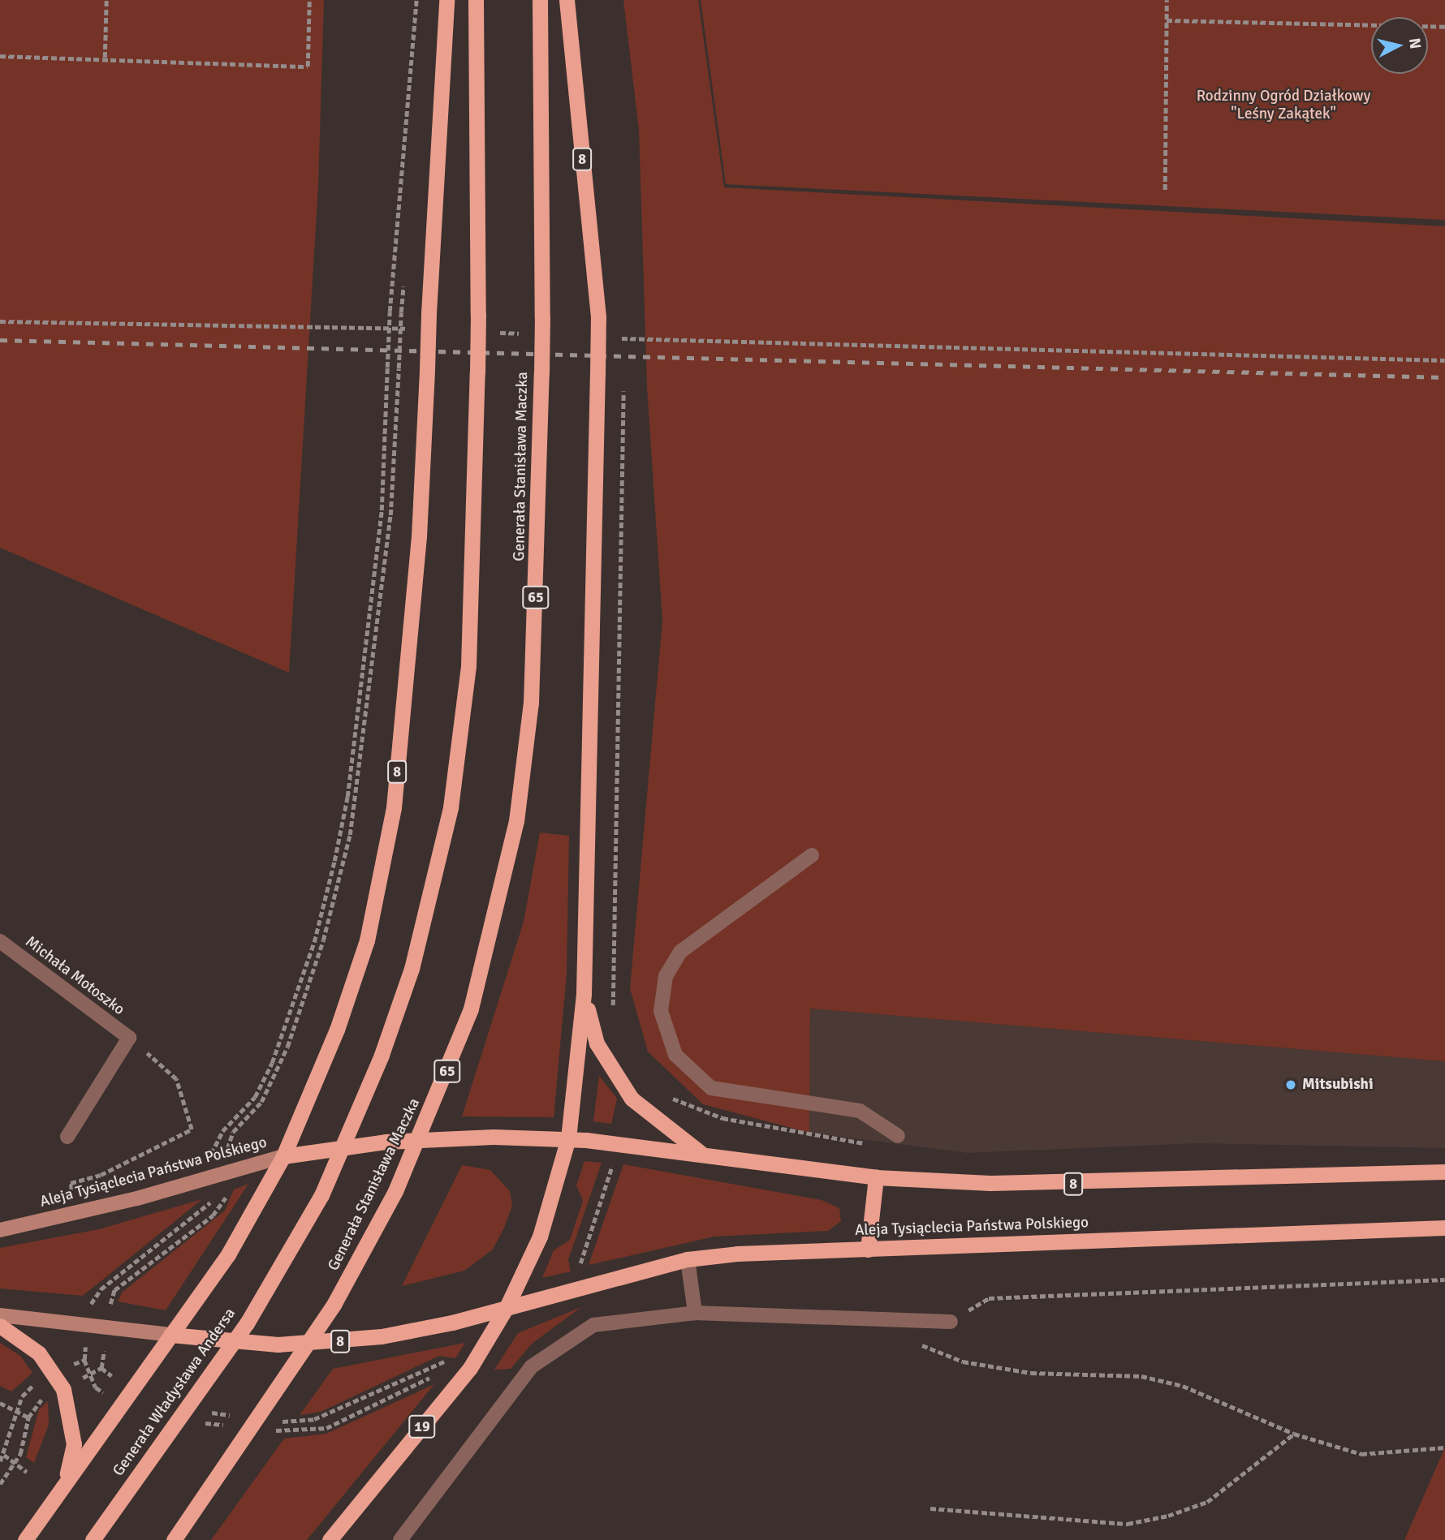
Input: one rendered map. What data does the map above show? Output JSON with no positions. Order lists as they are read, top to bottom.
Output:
{
  "streets": {
    "highway": [
      "8",
      "Generała Stanisława Maczka",
      "65",
      "Aleja Tysiąclecia Państwa Polskiego",
      "Generała Władysława Andersa",
      "19"
    ],
    "street": ["Michała Motoszko"]
  },
  "crossings": [
    ["8", "Aleja Tysiąclecia Państwa Polskiego"],
    ["8", "19"],
    ["Aleja Tysiąclecia Państwa Polskiego", "19"]
  ],
  "parks": ["Rodzinny Ogród Działkowy \"Leśny Zakątek\""],
  "places": ["Mitsubishi"],
  "north": "right"
}
